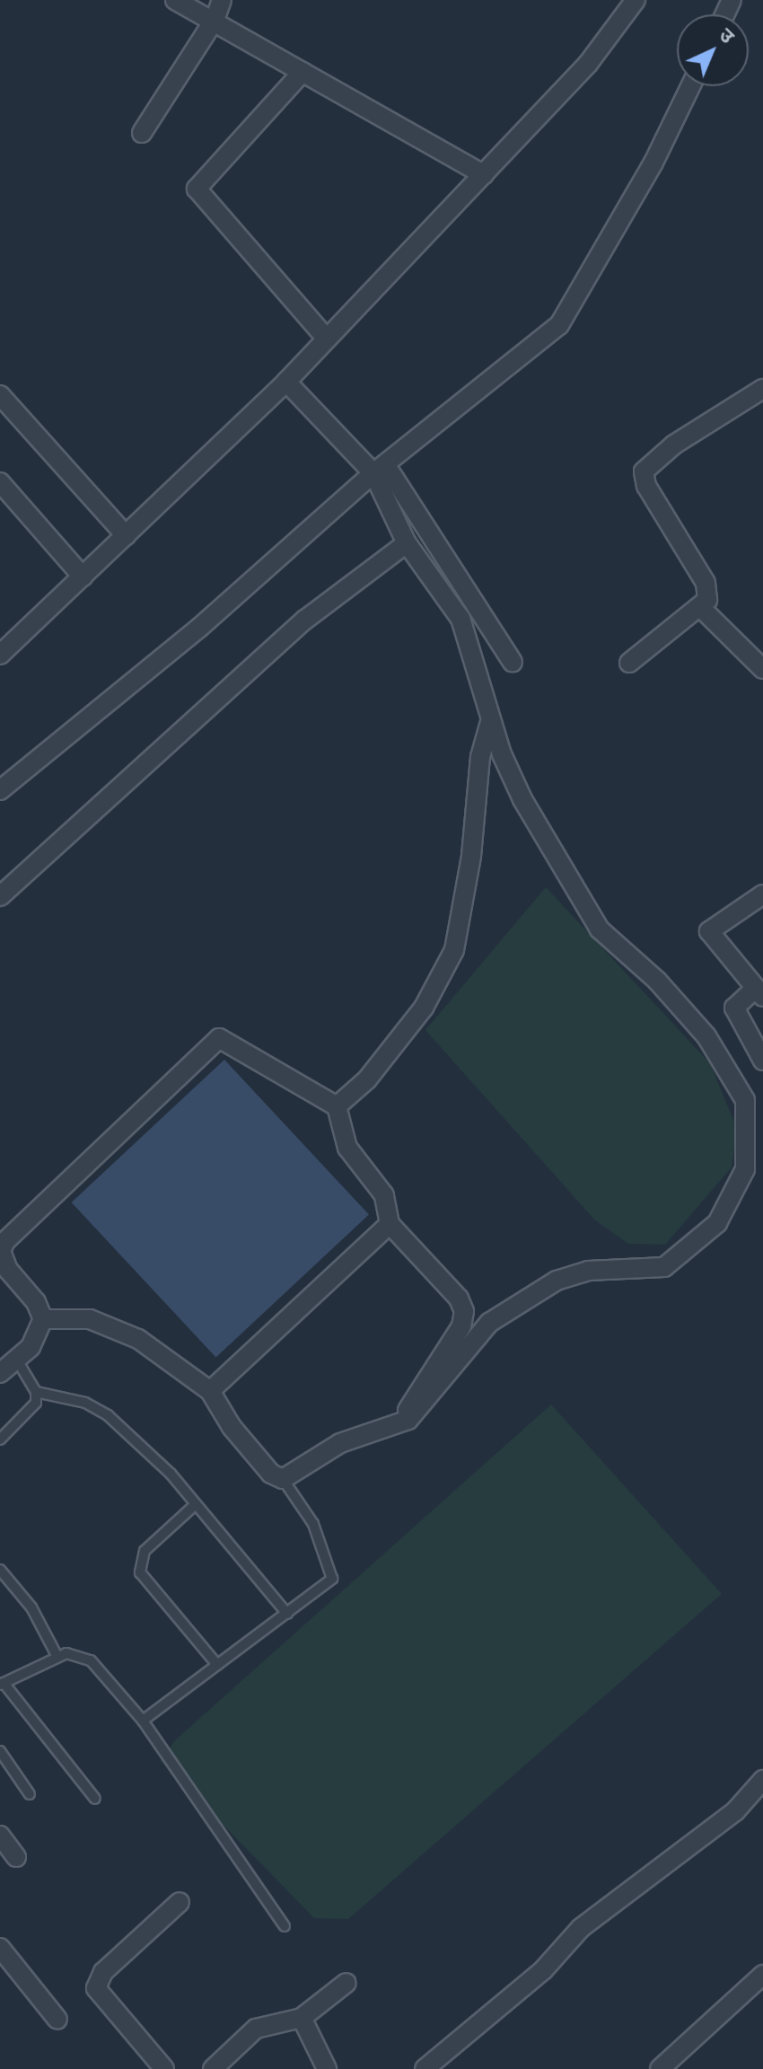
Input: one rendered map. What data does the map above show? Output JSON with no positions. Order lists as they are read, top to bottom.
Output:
{
  "north": "top right"
}
